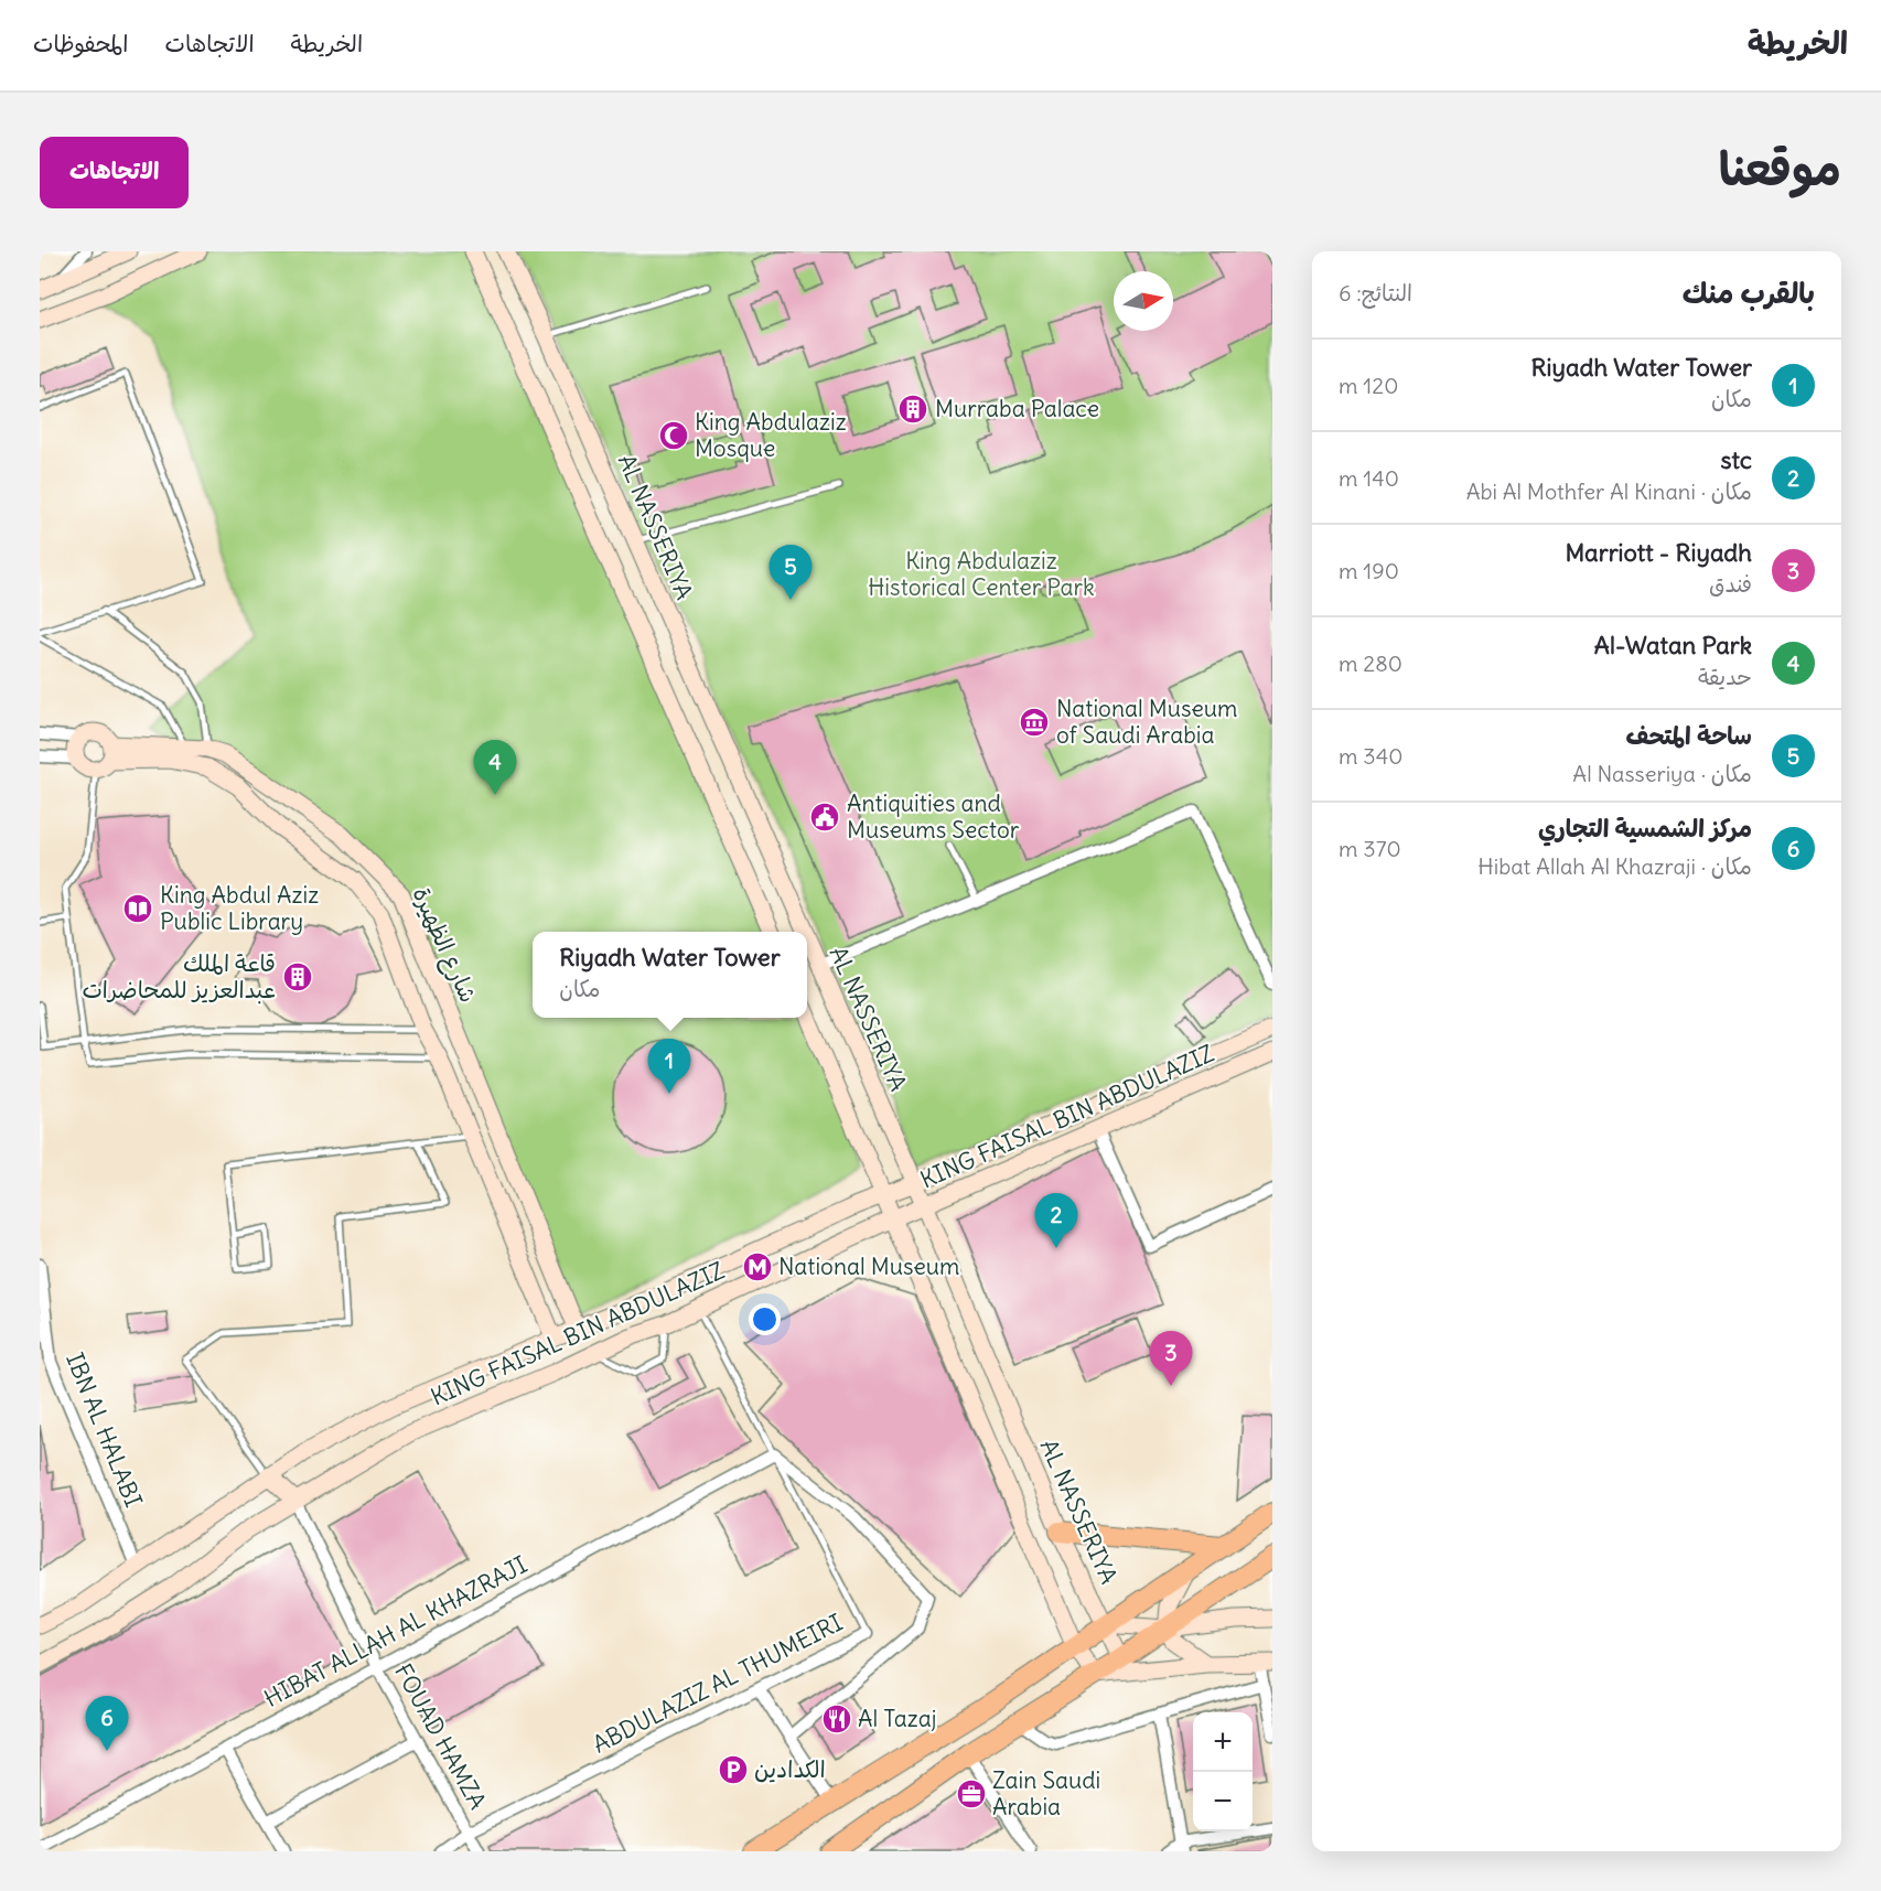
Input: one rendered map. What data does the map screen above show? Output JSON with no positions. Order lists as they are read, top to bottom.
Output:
{
  "streets": {
    "street": [
      "AL NASSERIYA",
      "شارع الظهيرة",
      "KING FAISAL BIN ABDULAZIZ",
      "IBN AL HALABI",
      "HIBAT ALLAH AL KHAZRAJI",
      "ABDULAZIZ AL THUMEIRI",
      "FOUAD HAMZA"
    ]
  },
  "crossings": [
    ["AL NASSERIYA", "KING FAISAL BIN ABDULAZIZ"],
    ["شارع الظهيرة", "KING FAISAL BIN ABDULAZIZ"],
    ["KING FAISAL BIN ABDULAZIZ", "IBN AL HALABI"],
    ["KING FAISAL BIN ABDULAZIZ", "ABDULAZIZ AL THUMEIRI"],
    ["KING FAISAL BIN ABDULAZIZ", "FOUAD HAMZA"],
    ["HIBAT ALLAH AL KHAZRAJI", "ABDULAZIZ AL THUMEIRI"],
    ["HIBAT ALLAH AL KHAZRAJI", "FOUAD HAMZA"],
    ["ABDULAZIZ AL THUMEIRI", "FOUAD HAMZA"]
  ],
  "parks": ["King Abdulaziz Historical Center Park"],
  "places": {
    "building": ["Murraba Palace", "قاعة الملك عبدالعزيز للمحاضرات"],
    "mosque": ["King Abdulaziz Mosque"],
    "museum": ["National Museum of Saudi Arabia"],
    "public building": ["Antiquities and Museums Sector"],
    "library": ["King Abdul Aziz Public Library"],
    "metro station": ["National Museum"],
    "restaurant": ["Al Tazaj"],
    "parking": ["الكدادين"],
    "office": ["Zain Saudi Arabia"]
  },
  "north": "right",
  "page": {
    "header": "الخريطة",
    "nav": ["الخريطة", "الاتجاهات", "المحفوظات"],
    "title": "موقعنا",
    "buttons": "الاتجاهات",
    "heading": ["بالقرب منك", "النتائج: 6"],
    "list": [
      {
        "mark": "1",
        "name": "Riyadh Water Tower",
        "note": "مكان",
        "value": "120 m"
      },
      {
        "mark": "2",
        "name": "stc",
        "note": "مكان · Abi Al Mothfer Al Kinani",
        "value": "140 m"
      },
      {
        "mark": "3",
        "name": "Marriott - Riyadh",
        "note": "فندق",
        "value": "190 m"
      },
      {
        "mark": "4",
        "name": "Al-Watan Park",
        "note": "حديقة",
        "value": "280 m"
      },
      {
        "mark": "5",
        "name": "ساحة المتحف",
        "note": "مكان · Al Nasseriya",
        "value": "340 m"
      },
      {
        "mark": "6",
        "name": "مركز الشمسية التجاري",
        "note": "مكان · Hibat Allah Al Khazraji",
        "value": "370 m"
      }
    ],
    "pins": [
      "5",
      "4",
      "1",
      "2",
      "3",
      "6"
    ],
    "popup": ["Riyadh Water Tower", "مكان"],
    "map_buttons": ["+", "−"]
  }
}
